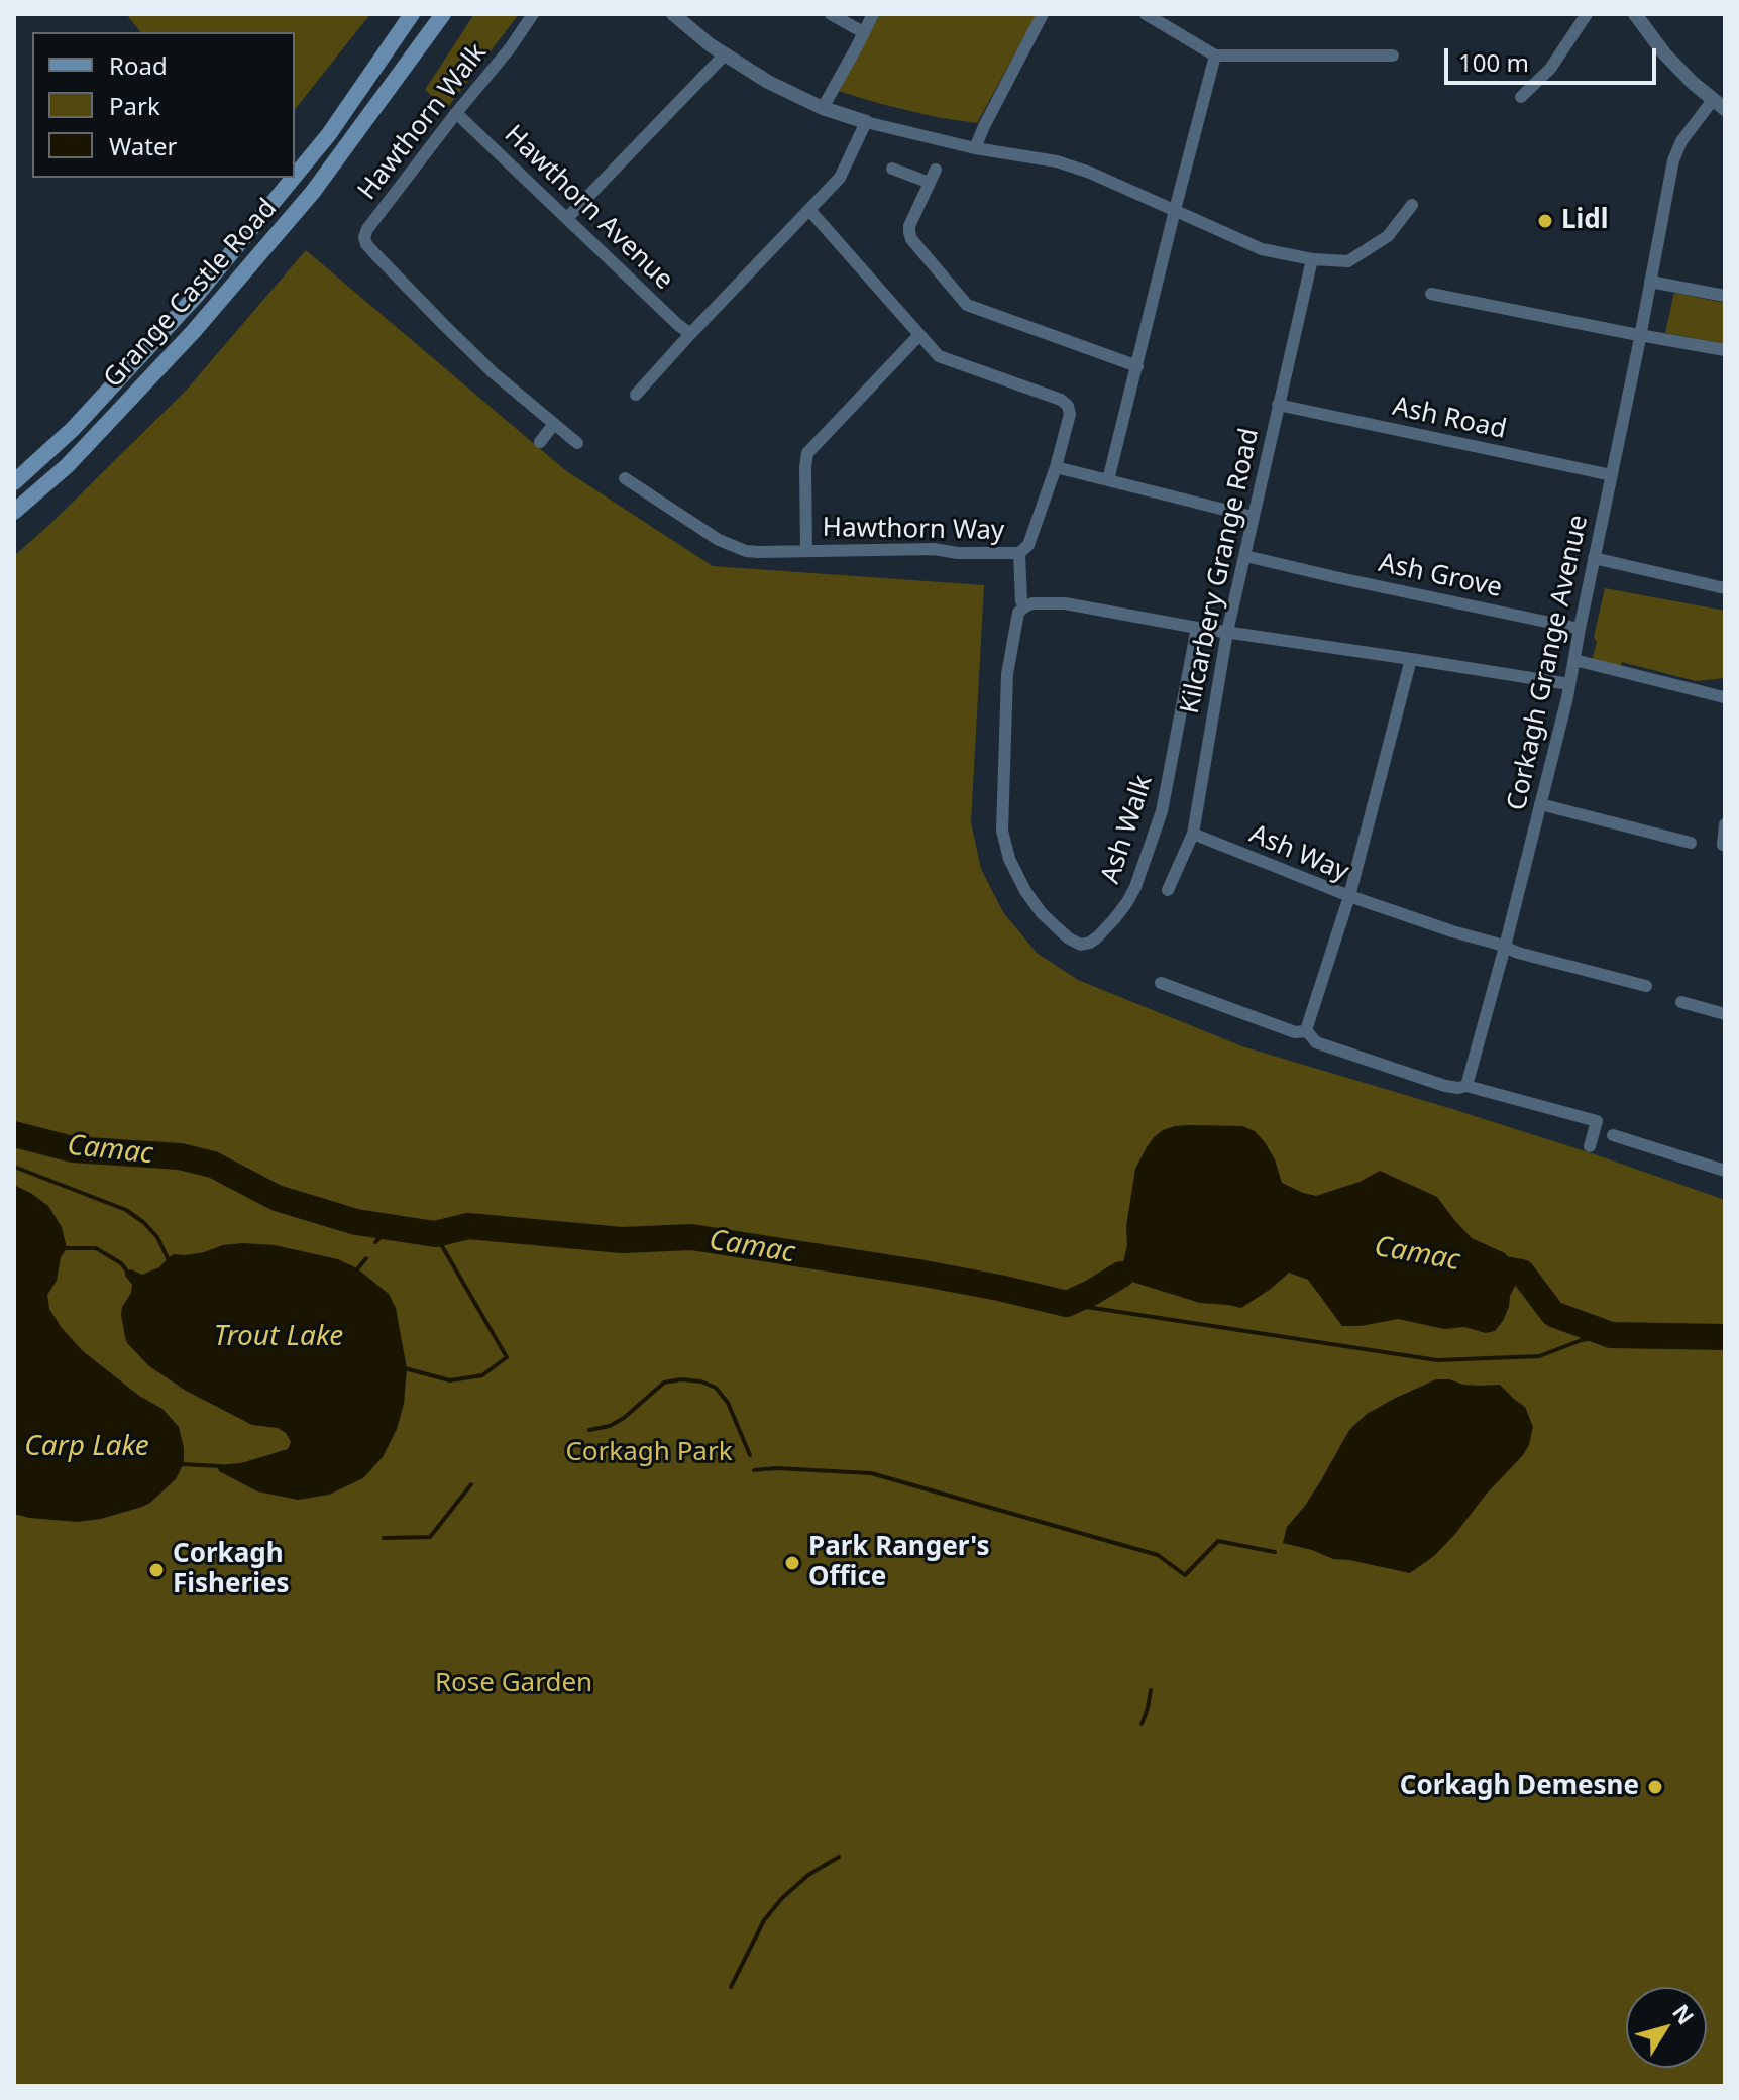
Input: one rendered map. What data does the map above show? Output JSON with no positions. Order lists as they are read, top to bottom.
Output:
{
  "streets": {
    "main road": ["Grange Castle Road"],
    "street": [
      "Hawthorn Walk",
      "Hawthorn Avenue",
      "Ash Road",
      "Hawthorn Way",
      "Kilcarbery Grange Road",
      "Ash Grove",
      "Corkagh Grange Avenue",
      "Ash Walk",
      "Ash Way"
    ]
  },
  "crossings": [
    ["Hawthorn Walk", "Hawthorn Avenue"],
    ["Ash Road", "Kilcarbery Grange Road"],
    ["Ash Road", "Corkagh Grange Avenue"],
    ["Kilcarbery Grange Road", "Ash Grove"],
    ["Kilcarbery Grange Road", "Ash Way"],
    ["Ash Grove", "Corkagh Grange Avenue"]
  ],
  "water": ["Camac", "Trout Lake", "Carp Lake"],
  "parks": ["Corkagh Park", "Rose Garden"],
  "places": [
    "Lidl",
    "Park Ranger's Office",
    "Corkagh Fisheries",
    "Corkagh Demesne"
  ],
  "legend": ["Road", "Park", "Water"],
  "scale_bar": "100 m",
  "north": "top right"
}
